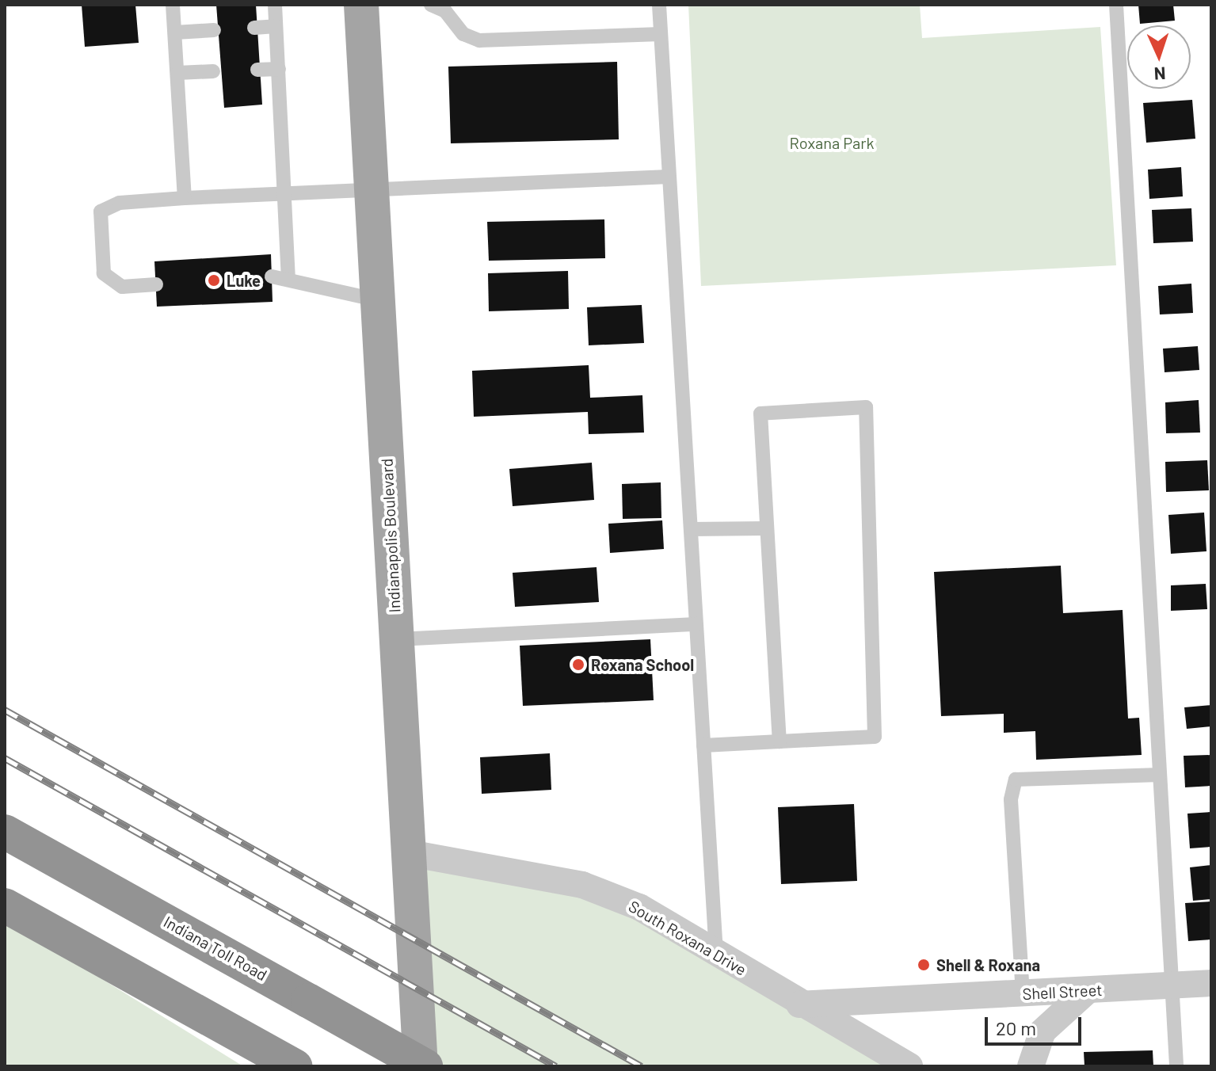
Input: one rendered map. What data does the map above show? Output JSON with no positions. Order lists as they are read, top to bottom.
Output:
{
  "streets": {
    "highway": ["Indiana Toll Road"],
    "main road": ["Indianapolis Boulevard"],
    "street": ["South Roxana Drive", "Shell Street"]
  },
  "crossings": [
    ["Indianapolis Boulevard", "South Roxana Drive"],
    ["Indianapolis Boulevard", "Indiana Toll Road"],
    ["South Roxana Drive", "Shell Street"]
  ],
  "parks": ["Roxana Park"],
  "places": ["Luke", "Roxana School", "Shell & Roxana"],
  "scale_bar": "20 m",
  "north": "bottom"
}
